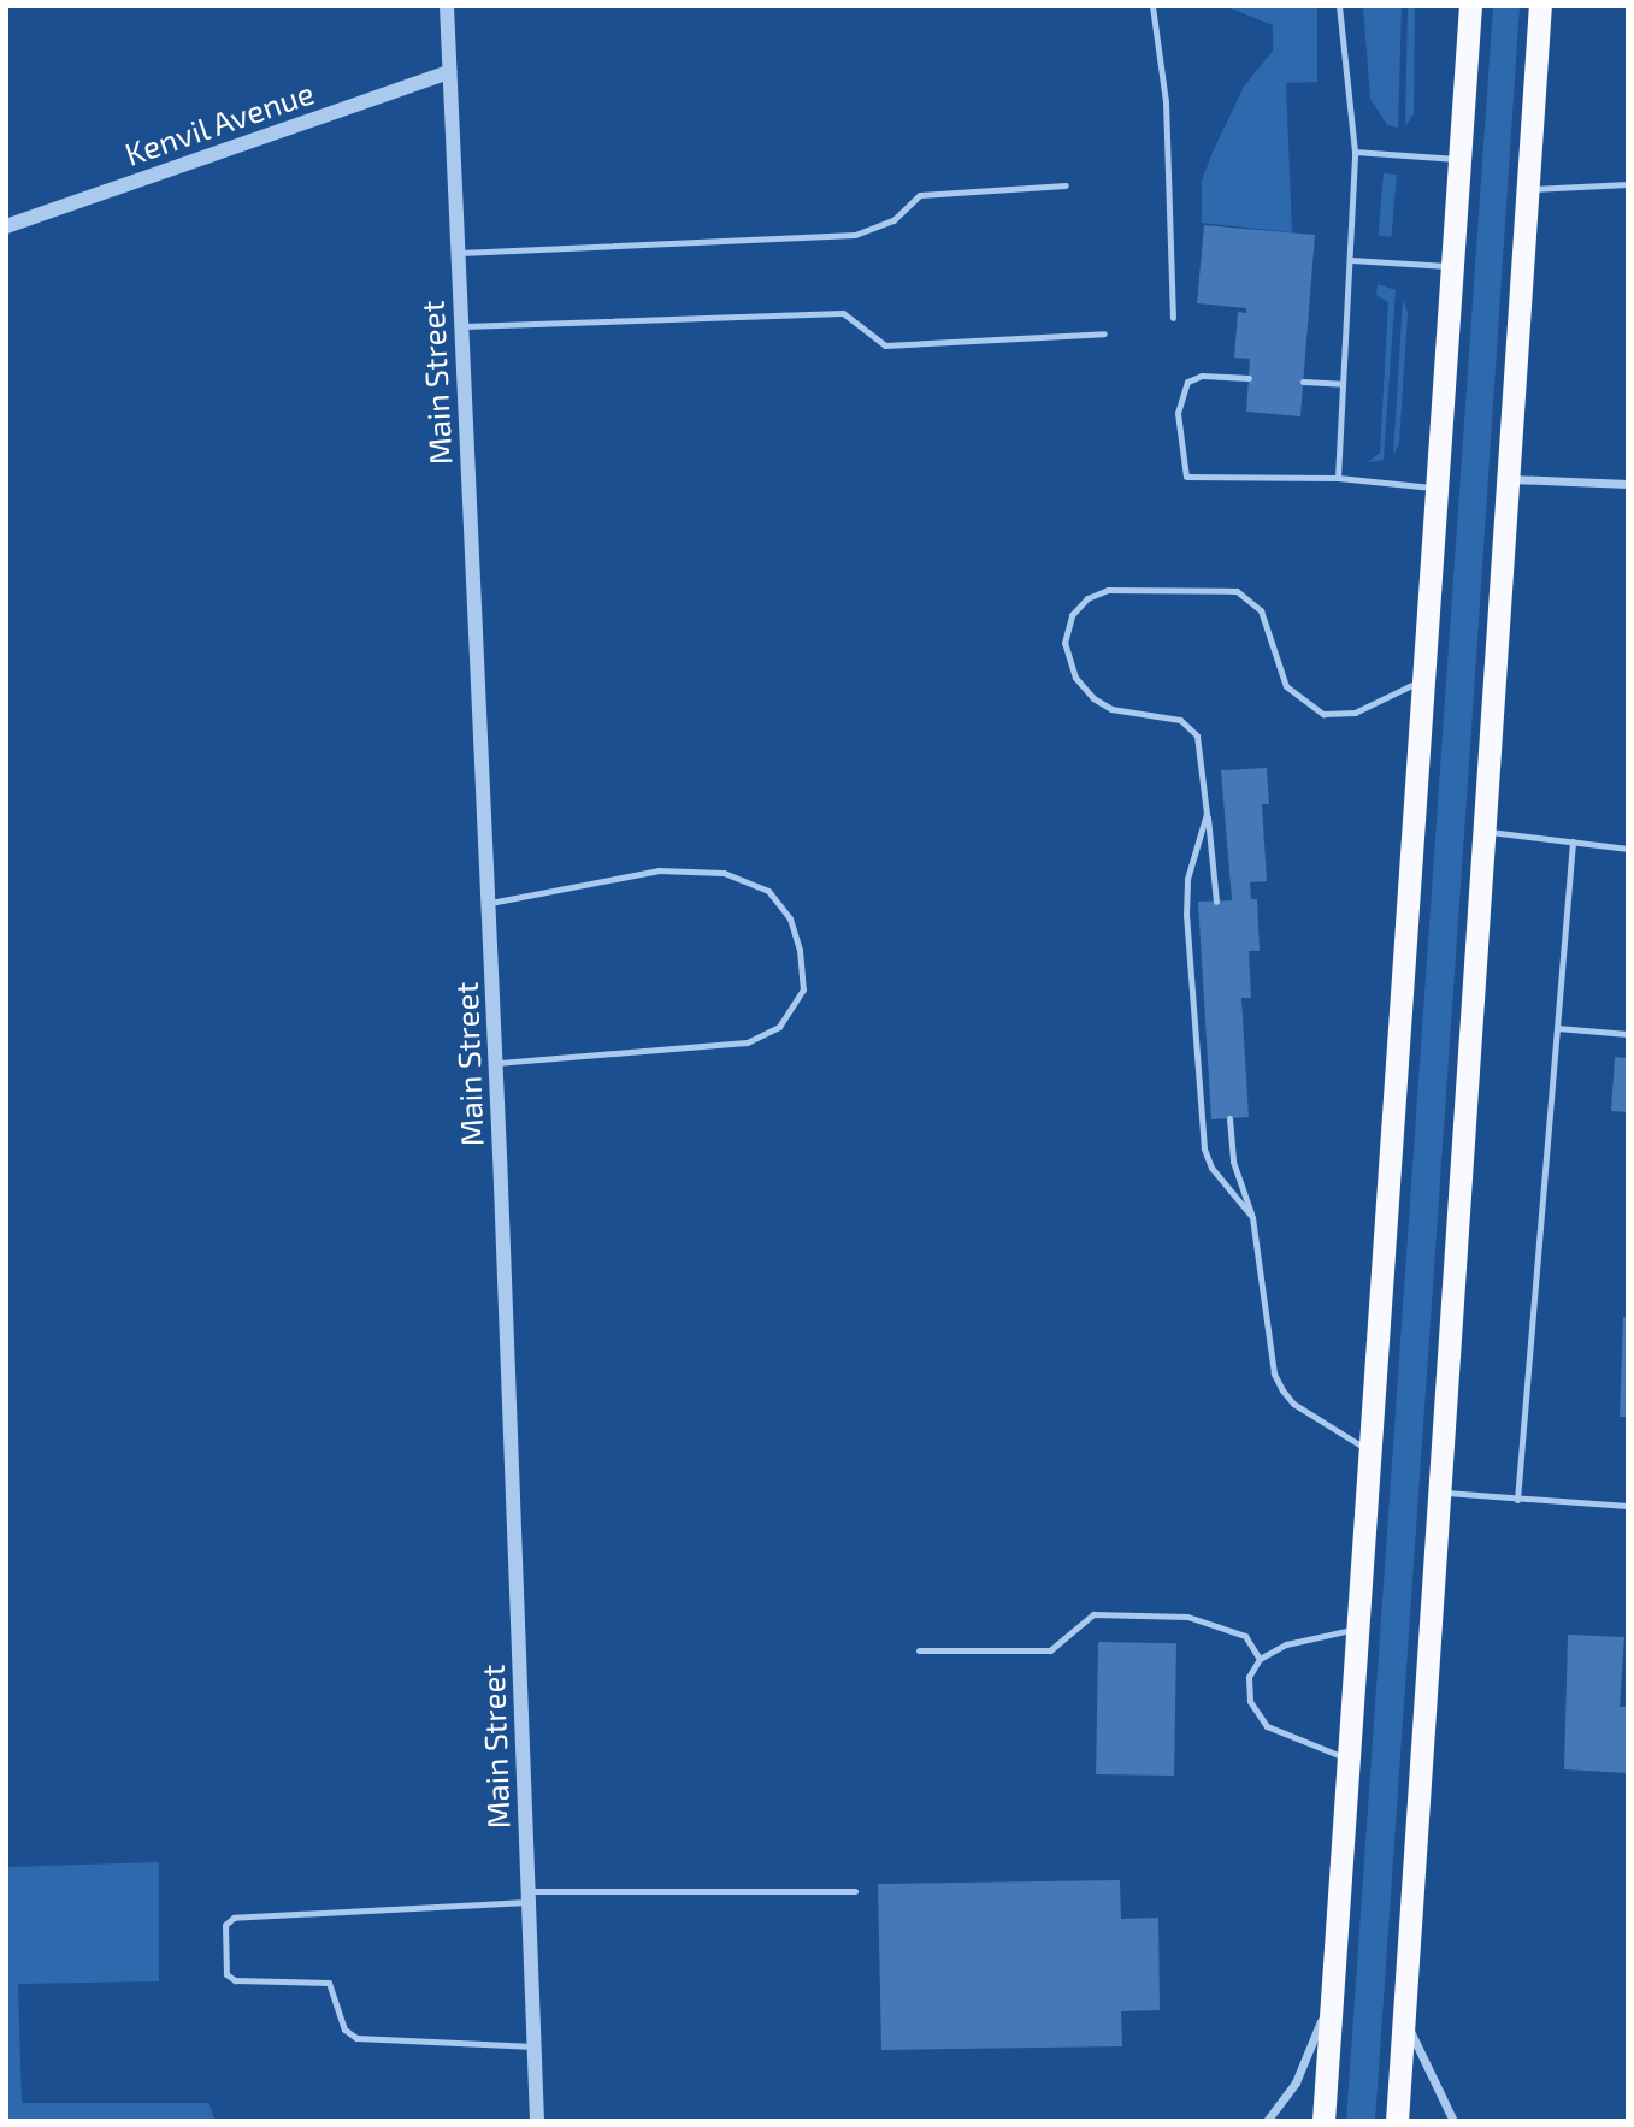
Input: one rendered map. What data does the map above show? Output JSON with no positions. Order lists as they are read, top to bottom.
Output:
{
  "streets": {
    "street": ["Kenvil Avenue", "Main Street"]
  },
  "crossings": [
    ["Kenvil Avenue", "Main Street"]
  ]
}
